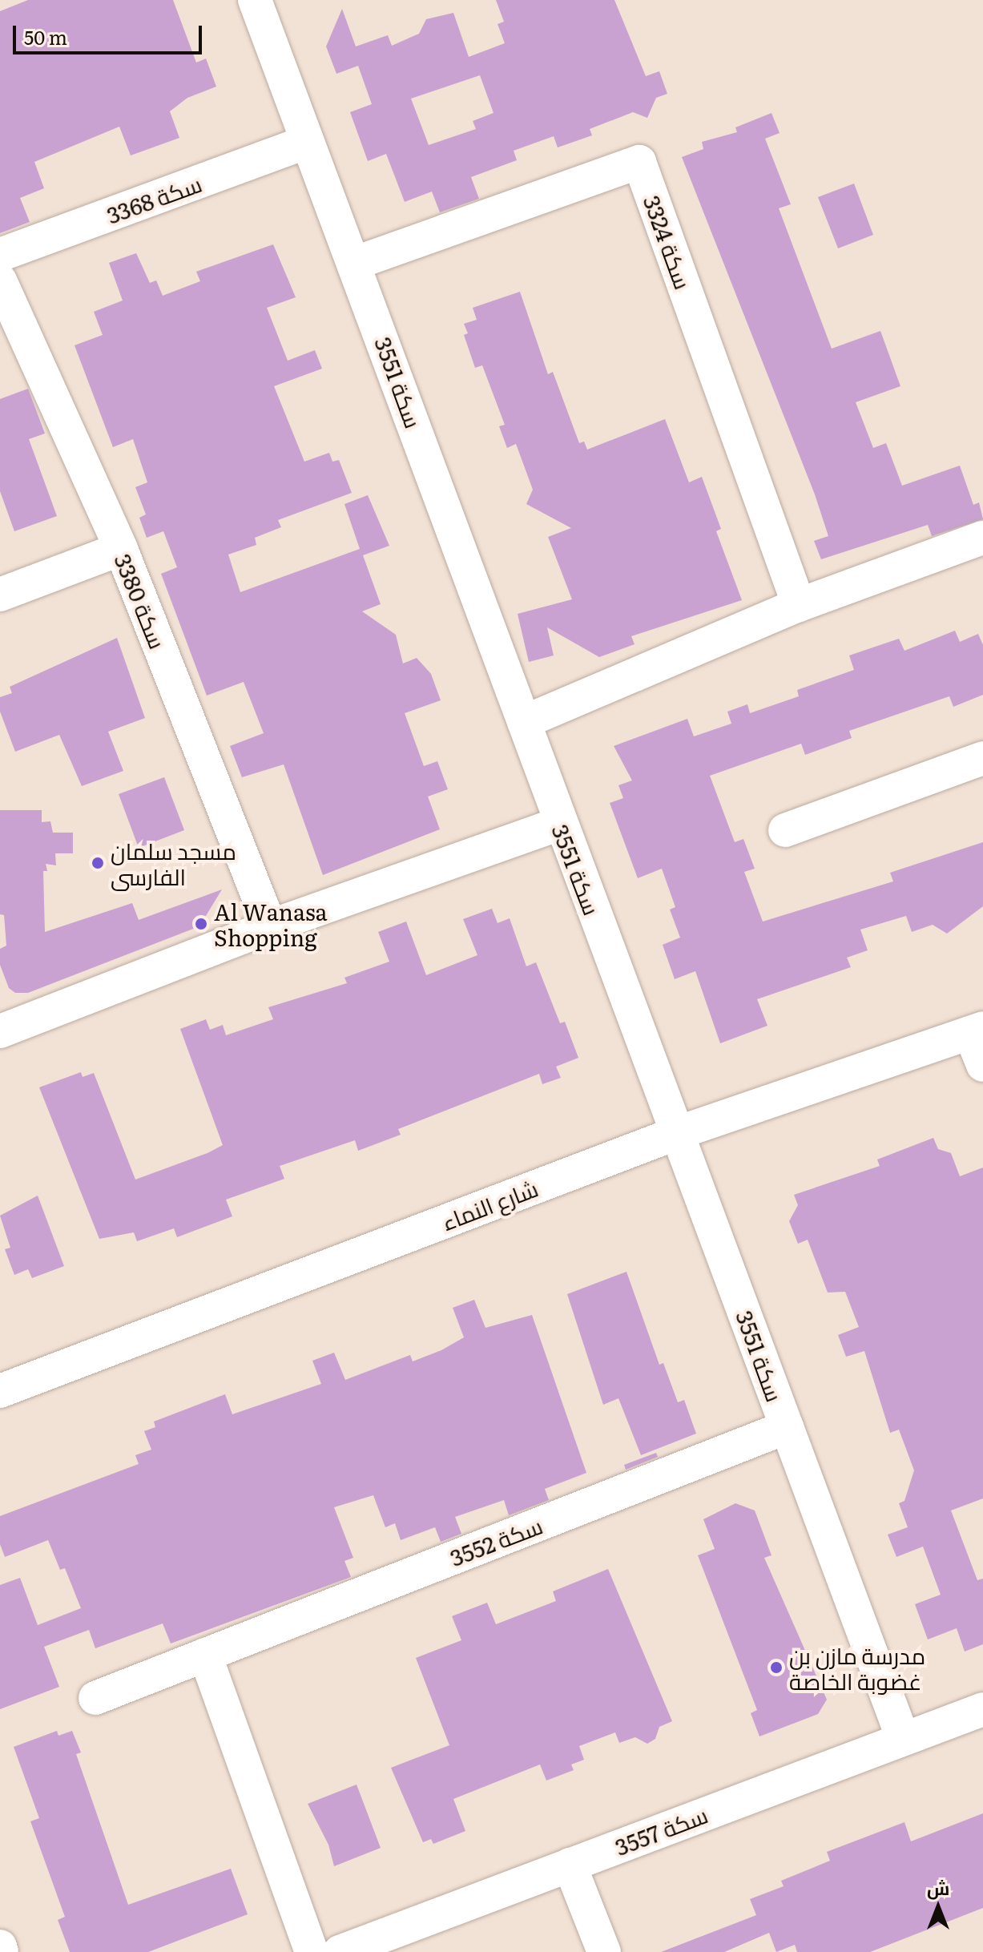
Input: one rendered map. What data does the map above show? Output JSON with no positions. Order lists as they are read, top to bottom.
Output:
{
  "streets": {
    "street": [
      "سكة 3368",
      "سكة 3324",
      "سكة 3551",
      "سكة 3380",
      "شارع النماء",
      "سكة 3552",
      "سكة 3557"
    ]
  },
  "crossings": [
    ["سكة 3368", "سكة 3551"],
    ["سكة 3324", "سكة 3551"],
    ["سكة 3551", "شارع النماء"],
    ["سكة 3551", "سكة 3552"],
    ["سكة 3551", "سكة 3557"]
  ],
  "places": ["مسجد سلمان الفارسى", "Al Wanasa Shopping", "مدرسة مازن بن غضوبة الخاصة"],
  "scale_bar": "50 m",
  "north": "top"
}
